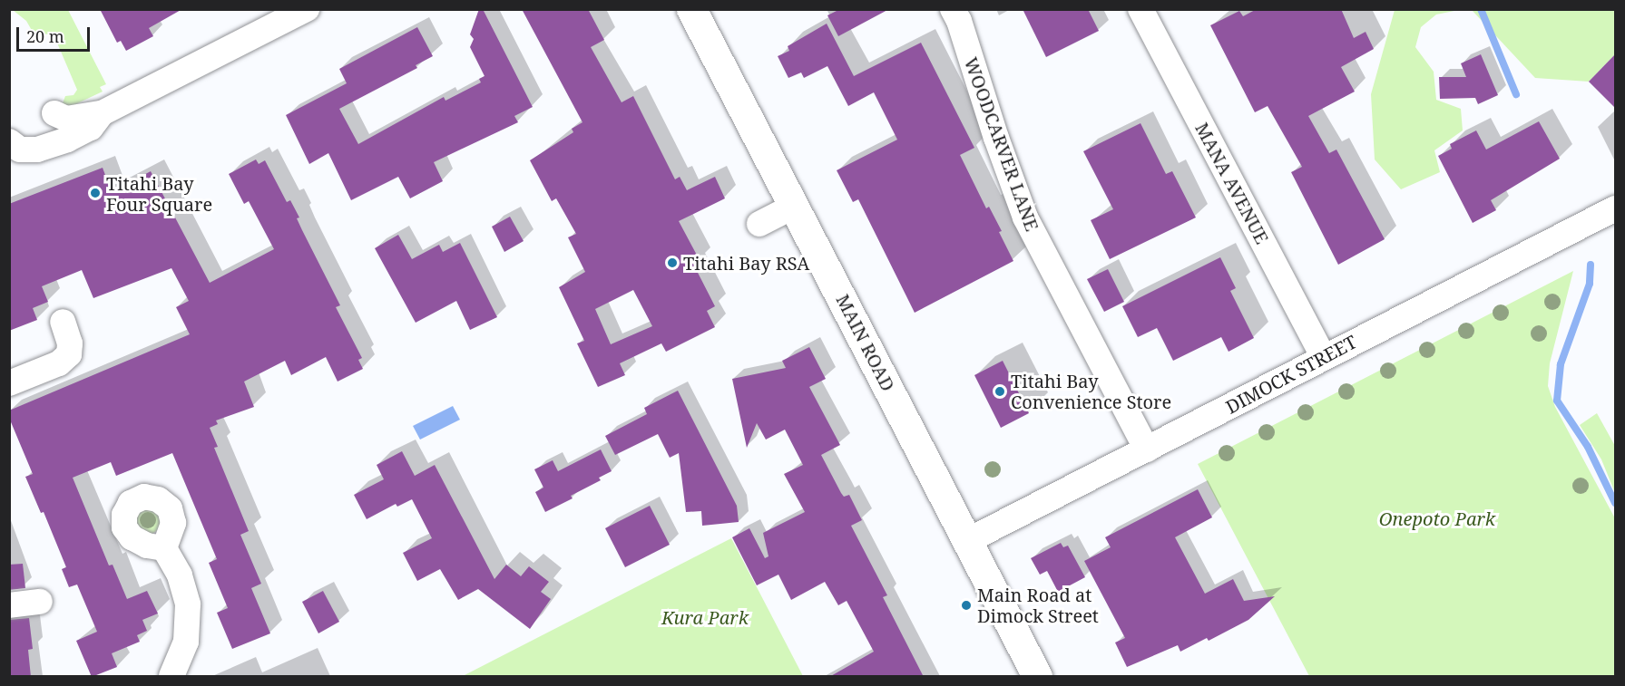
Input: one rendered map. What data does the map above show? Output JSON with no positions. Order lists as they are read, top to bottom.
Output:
{
  "streets": {
    "main road": ["MAIN ROAD"],
    "street": ["WOODCARVER LANE", "MANA AVENUE", "DIMOCK STREET"]
  },
  "crossings": [
    ["WOODCARVER LANE", "DIMOCK STREET"],
    ["MANA AVENUE", "DIMOCK STREET"],
    ["MAIN ROAD", "DIMOCK STREET"]
  ],
  "parks": ["Onepoto Park", "Kura Park"],
  "places": [
    "Titahi Bay Four Square",
    "Titahi Bay RSA",
    "Titahi Bay Convenience Store",
    "Main Road at Dimock Street"
  ],
  "scale_bar": "20 m"
}
